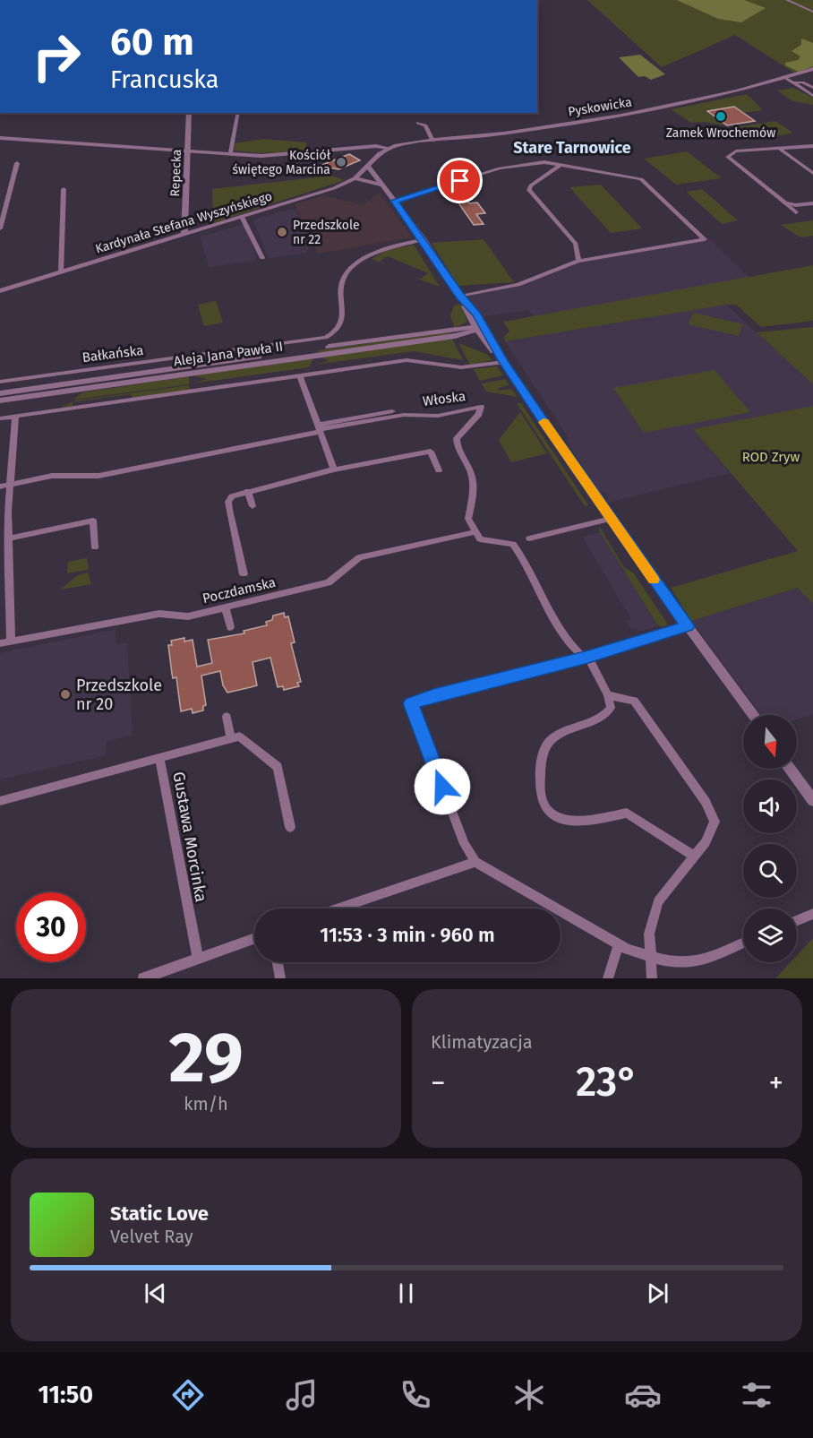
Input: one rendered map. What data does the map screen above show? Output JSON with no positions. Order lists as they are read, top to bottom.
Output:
{
  "streets": {
    "street": [
      "Pyskowicka",
      "Repecka",
      "Kardynała Stefana Wyszyńskiego",
      "Bałkańska",
      "Aleja Jana Pawła II",
      "Włoska",
      "Poczdamska",
      "Gustawa Morcinka"
    ]
  },
  "crossings": [
    ["Pyskowicka", "Kardynała Stefana Wyszyńskiego"],
    ["Repecka", "Kardynała Stefana Wyszyńskiego"],
    ["Włoska", "Poczdamska"]
  ],
  "districts": ["Stare Tarnowice"],
  "parks": ["ROD Zryw"],
  "places": [
    "Zamek Wrochemów",
    "Kościół świętego Marcina",
    "Przedszkole nr 22",
    "Przedszkole nr 20"
  ],
  "north": "bottom",
  "page": {
    "turn": ["60 m", "Francuska"],
    "limit": "30",
    "trip": "11:53 · 3 min · 960 m",
    "tile": [
      ["29", "km/h"],
      "Klimatyzacja"
    ],
    "heat": ["−", "23°", "+"],
    "song": ["Static Love", "Velvet Ray"],
    "tabs": "11:50"
  }
}
